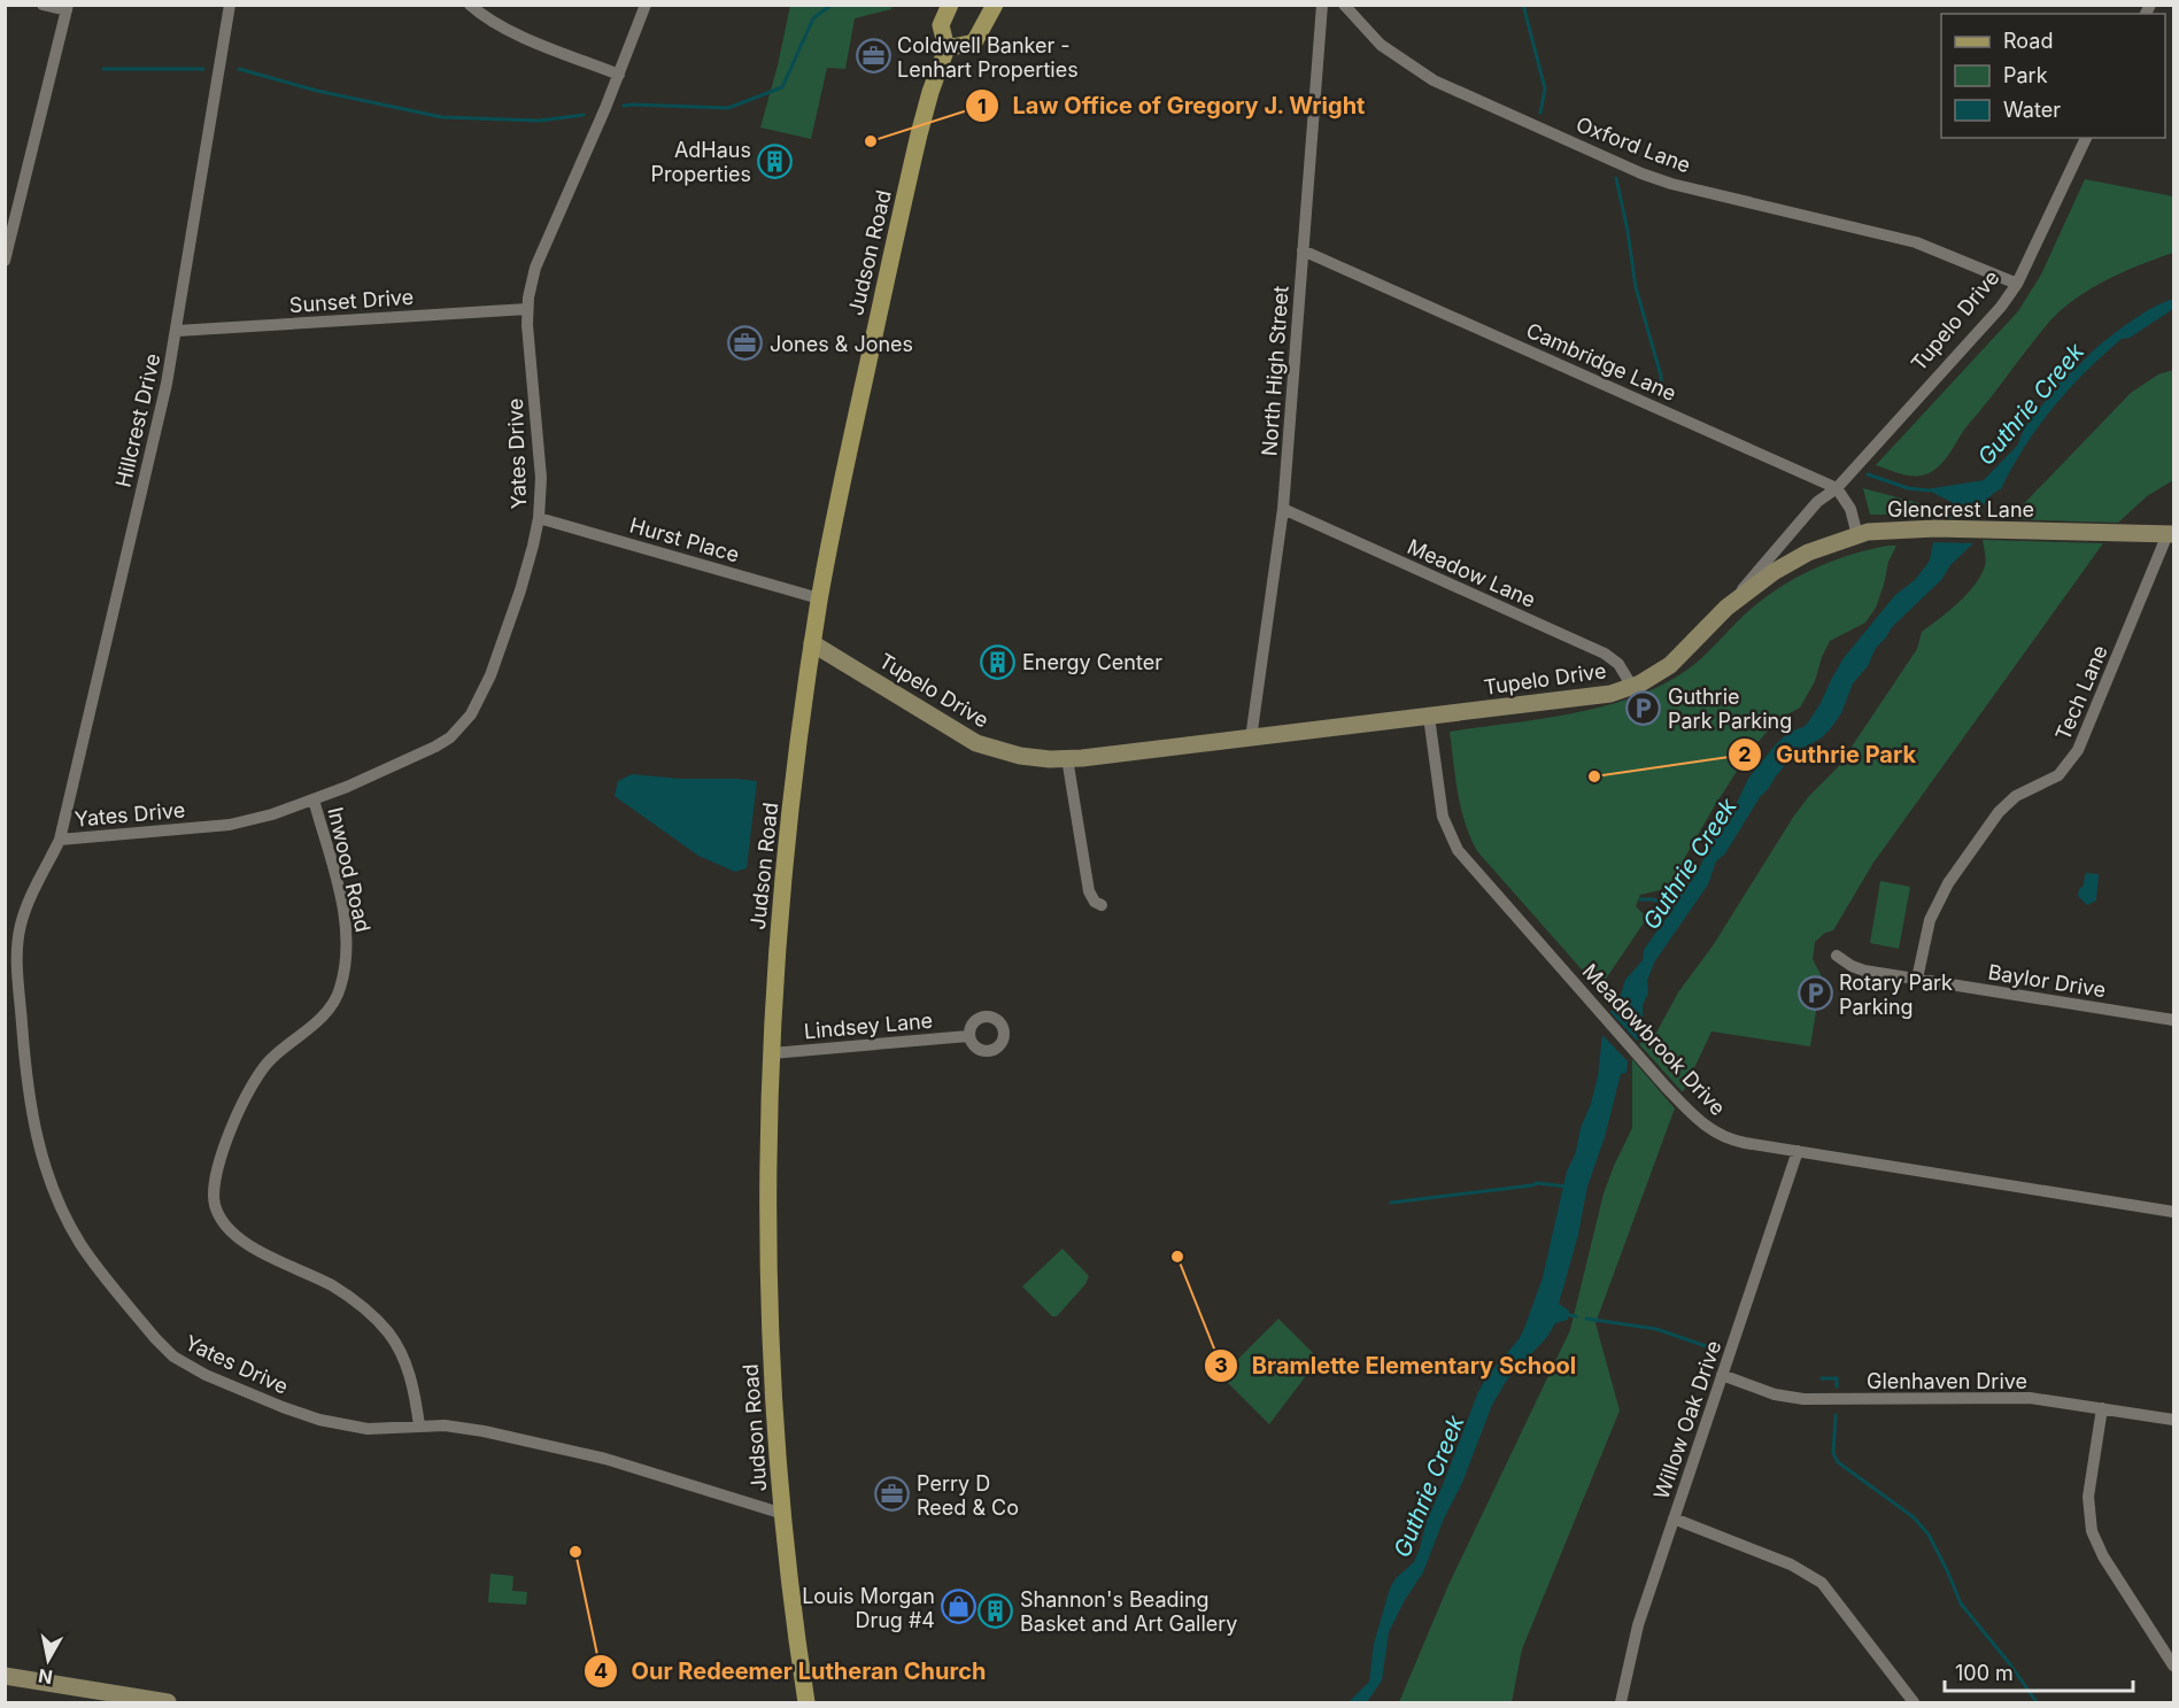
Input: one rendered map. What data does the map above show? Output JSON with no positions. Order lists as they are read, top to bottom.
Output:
{
  "streets": {
    "main road": ["Judson Road"],
    "street": [
      "Oxford Lane",
      "Sunset Drive",
      "Tupelo Drive",
      "Cambridge Lane",
      "North High Street",
      "Hillcrest Drive",
      "Yates Drive",
      "Glencrest Lane",
      "Hurst Place",
      "Meadow Lane",
      "Tech Lane",
      "Inwood Road",
      "Baylor Drive",
      "Lindsey Lane",
      "Meadowbrook Drive",
      "Glenhaven Drive",
      "Willow Oak Drive"
    ]
  },
  "crossings": [
    ["Oxford Lane", "Tupelo Drive"],
    ["Judson Road", "Tupelo Drive"],
    ["Judson Road", "Yates Drive"],
    ["Judson Road", "Hurst Place"],
    ["Judson Road", "Lindsey Lane"],
    ["Sunset Drive", "Hillcrest Drive"],
    ["Sunset Drive", "Yates Drive"],
    ["Tupelo Drive", "Cambridge Lane"],
    ["Tupelo Drive", "North High Street"],
    ["Tupelo Drive", "Glencrest Lane"],
    ["Tupelo Drive", "Meadow Lane"],
    ["Tupelo Drive", "Meadowbrook Drive"],
    ["Cambridge Lane", "North High Street"],
    ["North High Street", "Meadow Lane"],
    ["Hillcrest Drive", "Yates Drive"],
    ["Yates Drive", "Hurst Place"],
    ["Yates Drive", "Inwood Road"],
    ["Glencrest Lane", "Tech Lane"],
    ["Tech Lane", "Baylor Drive"],
    ["Meadowbrook Drive", "Willow Oak Drive"],
    ["Glenhaven Drive", "Willow Oak Drive"]
  ],
  "water": ["Guthrie Creek"],
  "places": {
    "office": ["Coldwell Banker - Lenhart Properties", "Jones & Jones", "Perry D Reed & Co"],
    "other": [
      "Law Office of Gregory J. Wright",
      "Guthrie Park",
      "Bramlette Elementary School",
      "Our Redeemer Lutheran Church"
    ],
    "building": ["AdHaus Properties", "Energy Center", "Shannon's Beading Basket and Art Gallery"],
    "parking": ["Guthrie Park Parking", "Rotary Park Parking"],
    "shop": ["Louis Morgan Drug #4"]
  },
  "legend": ["Road", "Park", "Water"],
  "scale_bar": "100 m",
  "north": "bottom"
}
